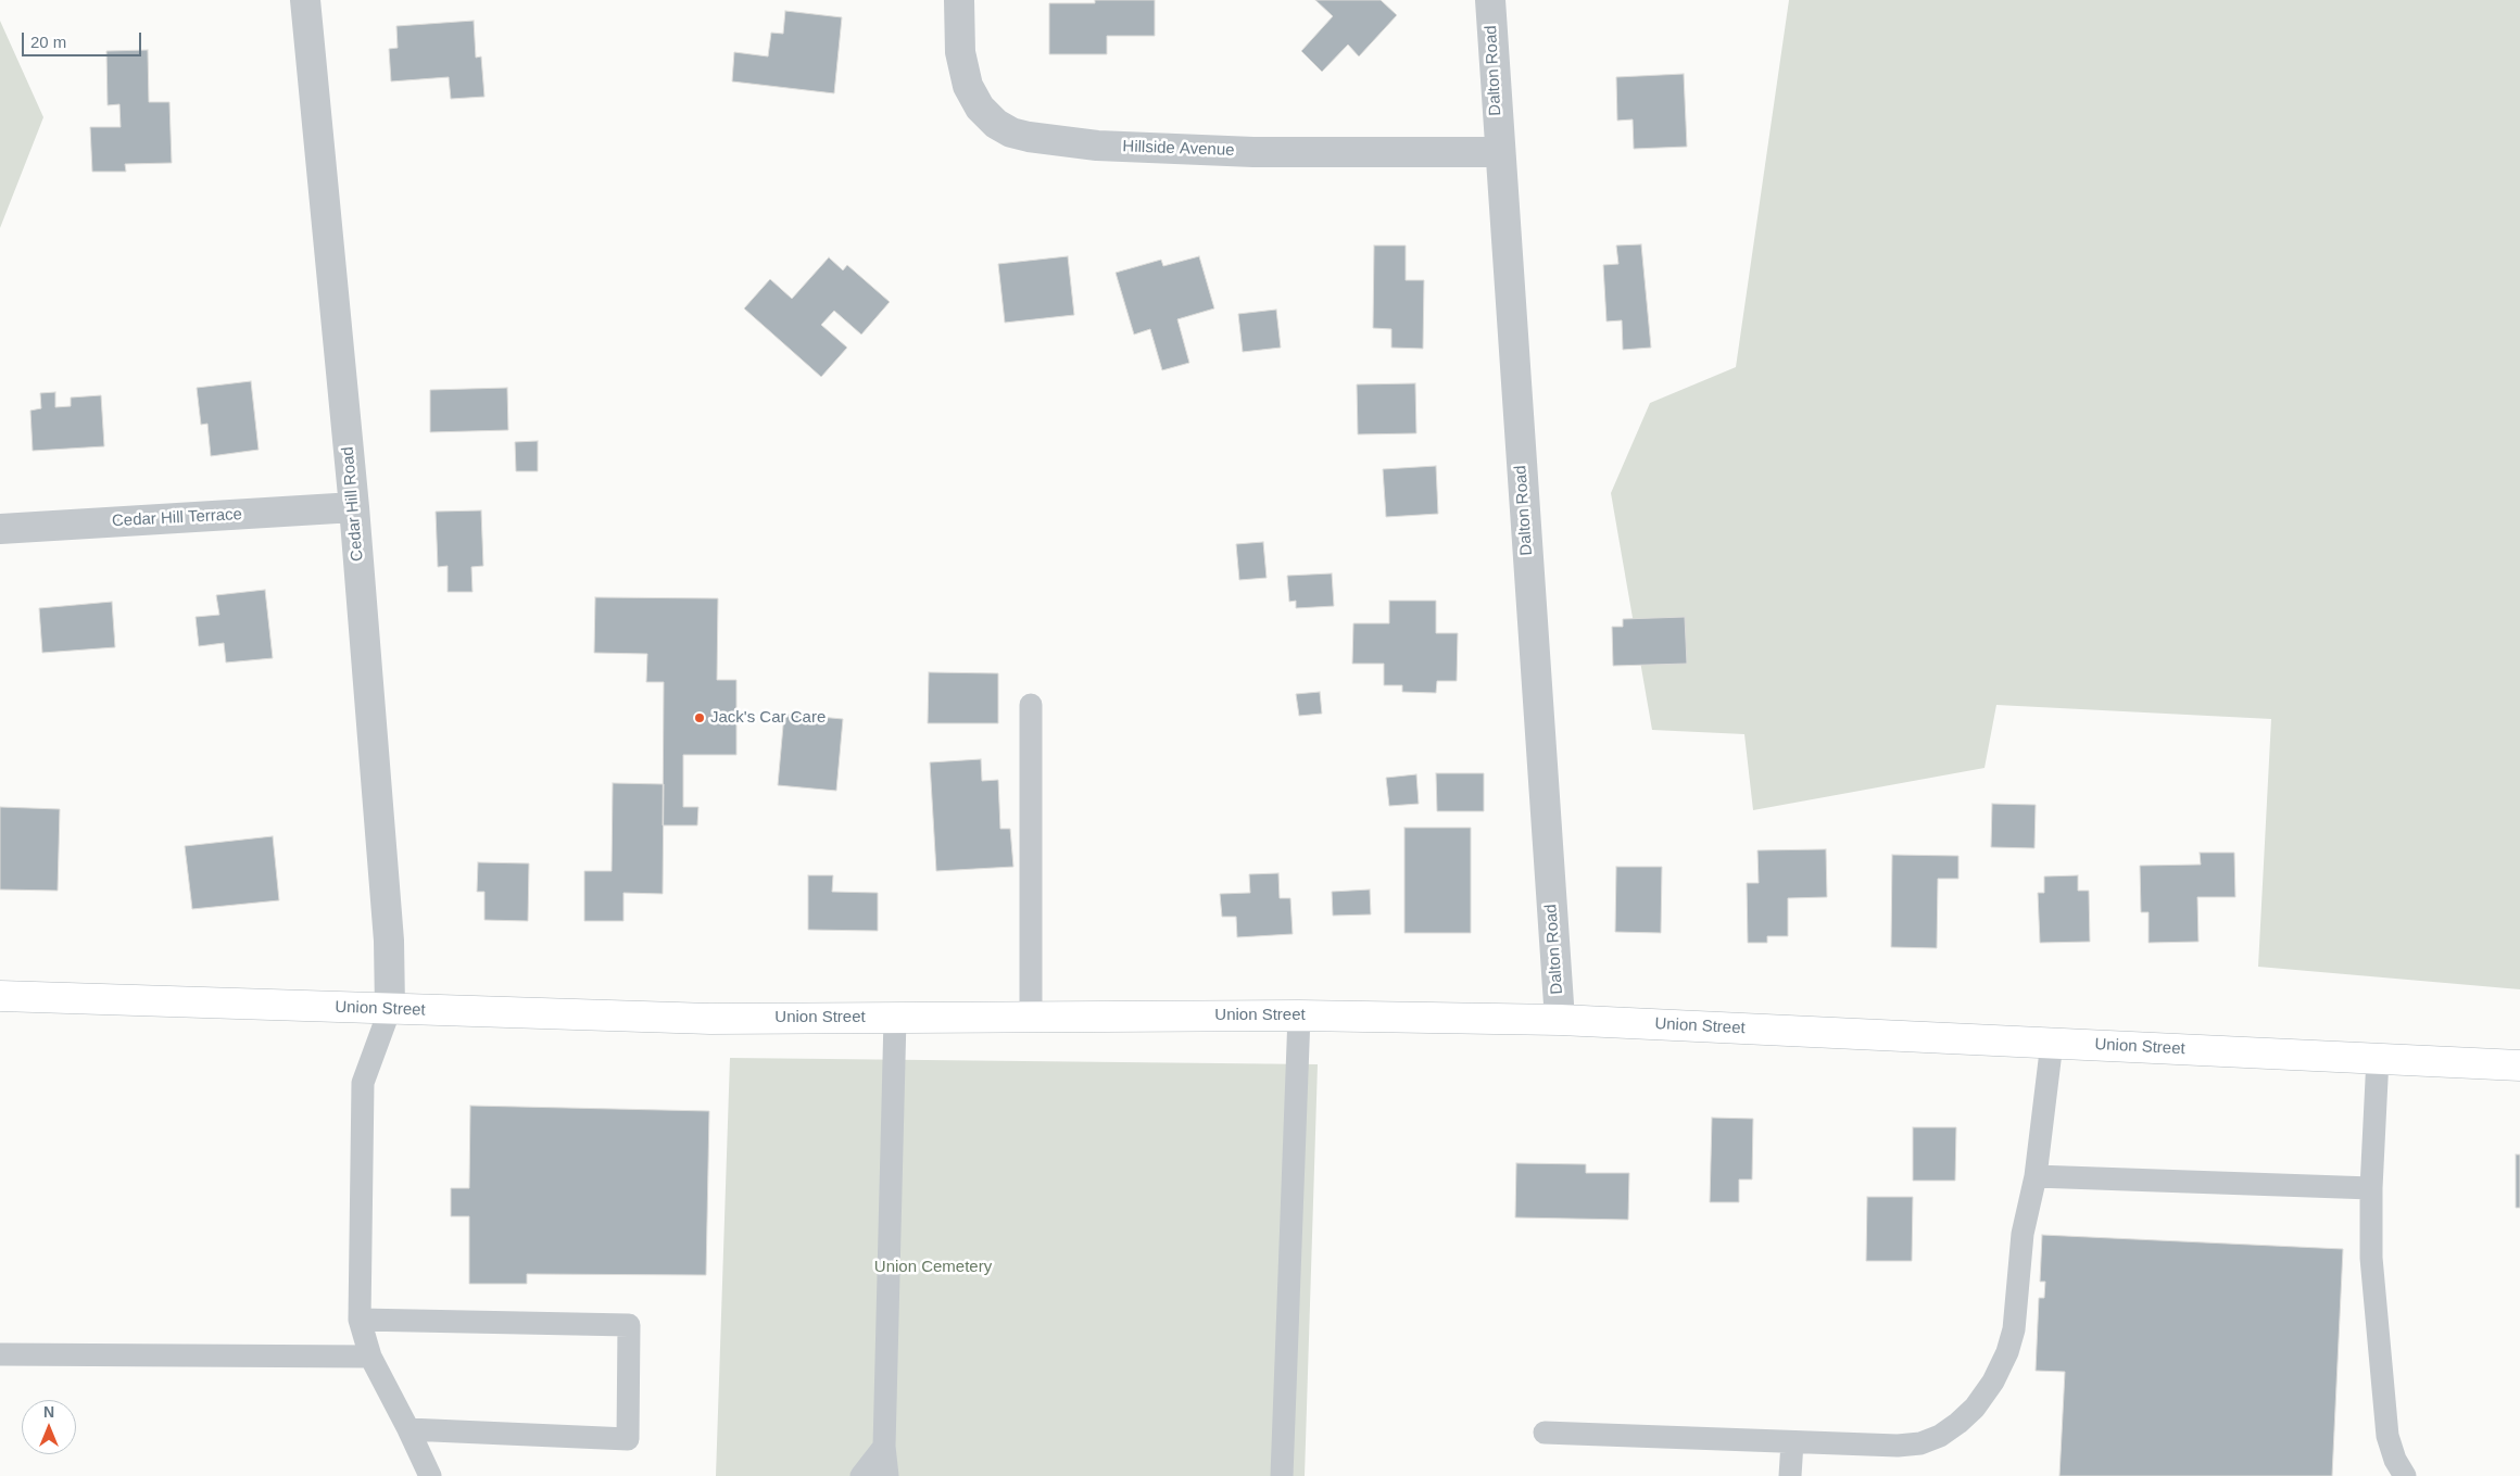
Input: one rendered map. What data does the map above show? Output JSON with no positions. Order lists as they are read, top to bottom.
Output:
{
  "streets": {
    "main road": ["Union Street"],
    "street": [
      "Dalton Road",
      "Hillside Avenue",
      "Cedar Hill Road",
      "Cedar Hill Terrace"
    ]
  },
  "crossings": [
    ["Dalton Road", "Hillside Avenue"],
    ["Dalton Road", "Union Street"],
    ["Cedar Hill Road", "Cedar Hill Terrace"],
    ["Cedar Hill Road", "Union Street"]
  ],
  "parks": ["Union Cemetery"],
  "places": ["Jack's Car Care"],
  "scale_bar": "20 m",
  "north": "top"
}
